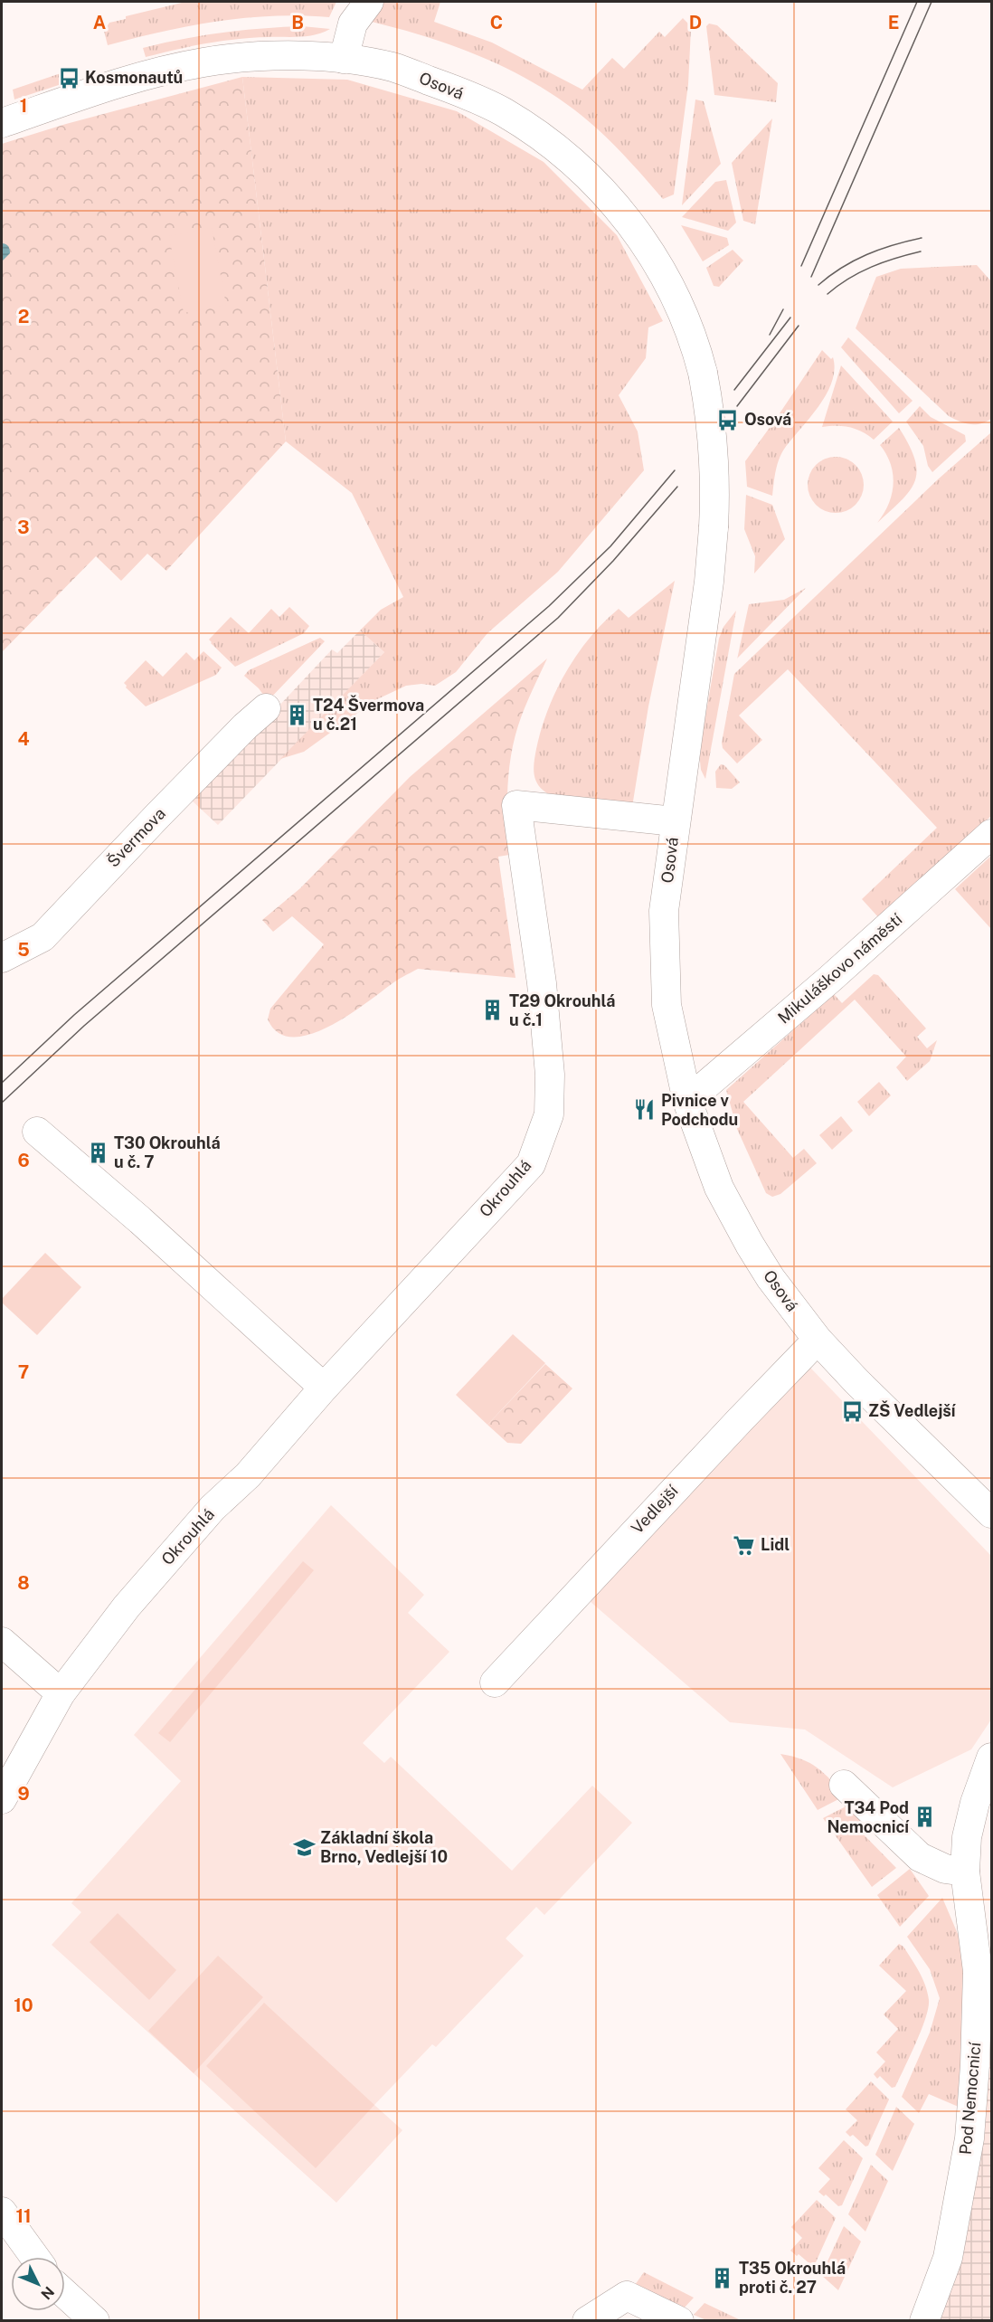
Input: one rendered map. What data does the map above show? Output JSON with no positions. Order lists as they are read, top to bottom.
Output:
{
  "streets": {
    "street": [
      "Osová",
      "Švermova",
      "Mikuláškovo náměstí",
      "Okrouhlá",
      "Vedlejší",
      "Pod Nemocnicí"
    ]
  },
  "crossings": [
    ["Osová", "Mikuláškovo náměstí"],
    ["Osová", "Okrouhlá"],
    ["Osová", "Vedlejší"]
  ],
  "places": {
    "bus stop": ["Kosmonautů", "Osová", "ZŠ Vedlejší"],
    "building": [
      "T24 Švermova u č.21",
      "T29 Okrouhlá u č.1",
      "T30 Okrouhlá u č. 7",
      "T34 Pod Nemocnicí",
      "T35 Okrouhlá proti č. 27"
    ],
    "restaurant": ["Pivnice v Podchodu"],
    "supermarket": ["Lidl"],
    "school or university": ["Základní škola Brno, Vedlejší 10"]
  },
  "north": "bottom right",
  "grid": {
    "columns": [
      "A",
      "B",
      "C",
      "D",
      "E"
    ],
    "rows": [
      "1",
      "2",
      "3",
      "4",
      "5",
      "6",
      "7",
      "8",
      "9",
      "10",
      "11"
    ]
  }
}
